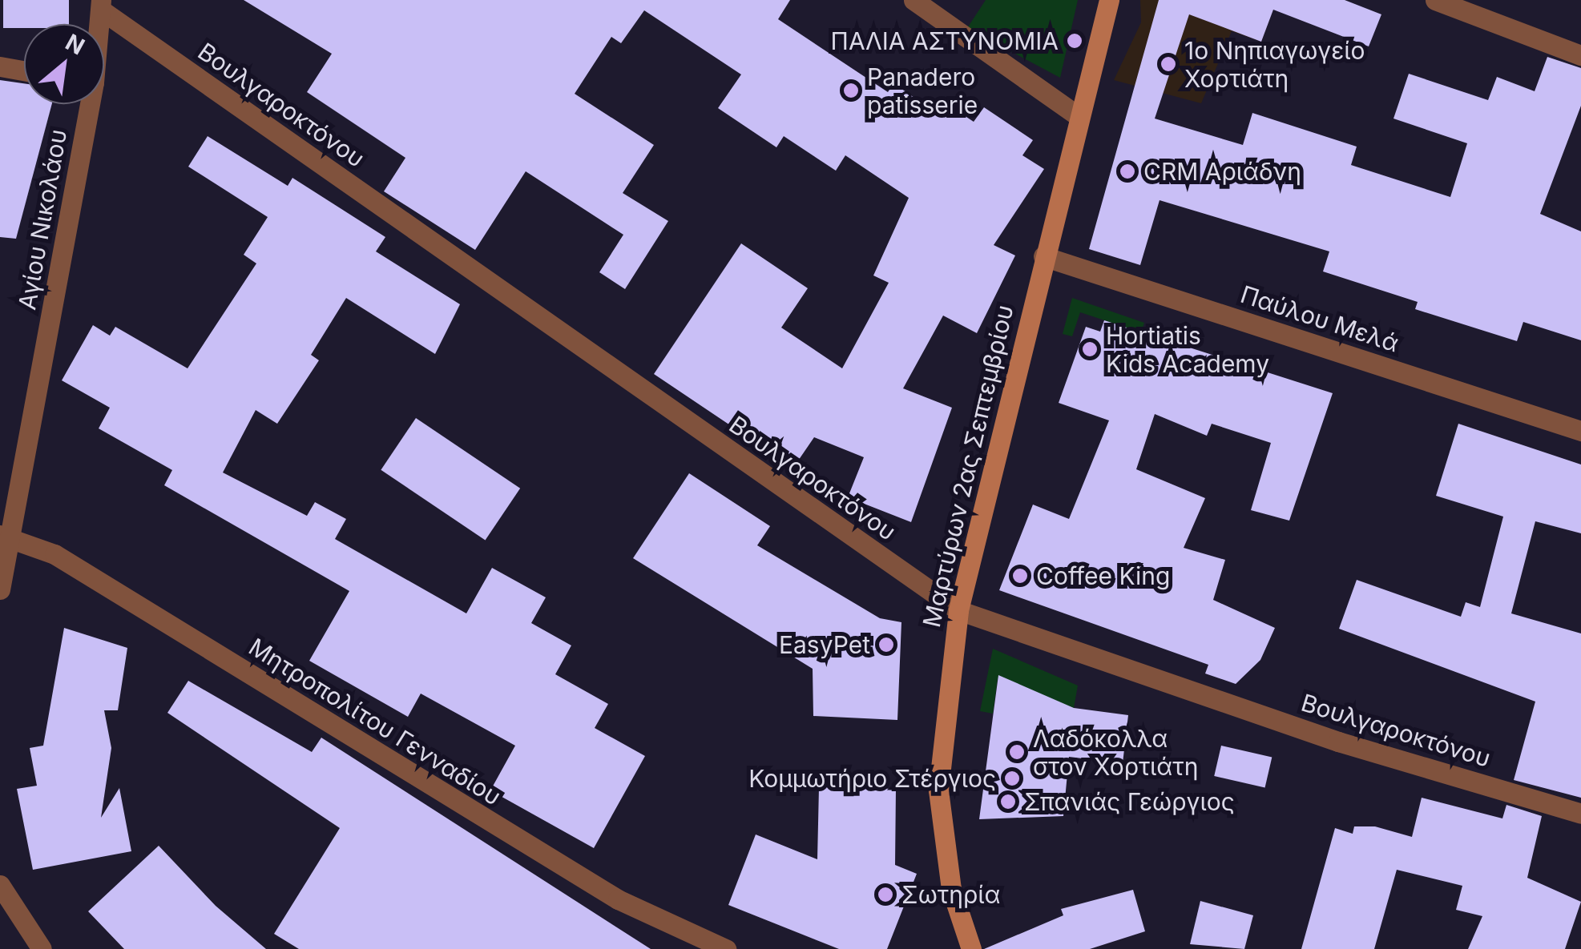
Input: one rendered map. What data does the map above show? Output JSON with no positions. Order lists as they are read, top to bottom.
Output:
{
  "streets": {
    "street": [
      "Βουλγαροκτόνου",
      "Αγίου Νικολάου",
      "Παύλου Μελά",
      "Μαρτύρων 2ας Σεπτεμβρίου",
      "Μητροπολίτου Γενναδίου"
    ]
  },
  "crossings": [
    ["Βουλγαροκτόνου", "Μαρτύρων 2ας Σεπτεμβρίου"],
    ["Αγίου Νικολάου", "Μητροπολίτου Γενναδίου"],
    ["Παύλου Μελά", "Μαρτύρων 2ας Σεπτεμβρίου"]
  ],
  "places": [
    "ΠΑΛΙΑ ΑΣΤΥΝΟΜΙΑ",
    "1ο Νηπιαγωγείο Χορτιάτη",
    "Panadero patisserie",
    "CRM Αριάδνη",
    "Hortiatis Kids Academy",
    "Coffee King",
    "EasyPet",
    "Λαδόκολλα στον Χορτιάτη",
    "Κομμωτήριο Στέργιος",
    "Σπανιάς Γεώργιος",
    "Σωτηρία"
  ],
  "north": "top right"
}
